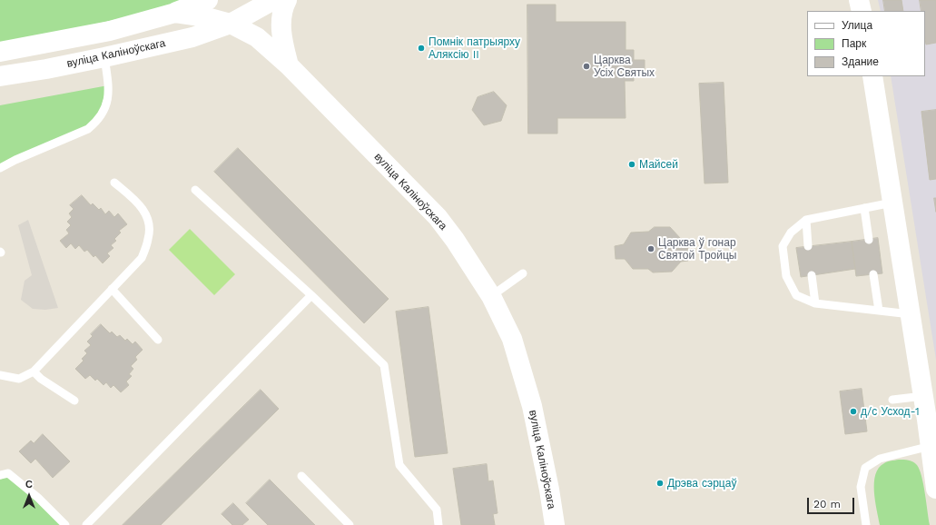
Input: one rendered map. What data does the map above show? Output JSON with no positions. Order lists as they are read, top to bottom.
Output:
{
  "streets": {
    "main road": ["вуліца Каліноўскага"]
  },
  "places": [
    "Помнік патрыярху Аляксію II",
    "Царква Усіх Святых",
    "Майсей",
    "Царква ў гонар Святой Тройцы",
    "д/с Усход-1",
    "Дрэва сэрцаў"
  ],
  "legend": ["Улица", "Парк", "Здание"],
  "scale_bar": "20 m",
  "north": "top"
}
